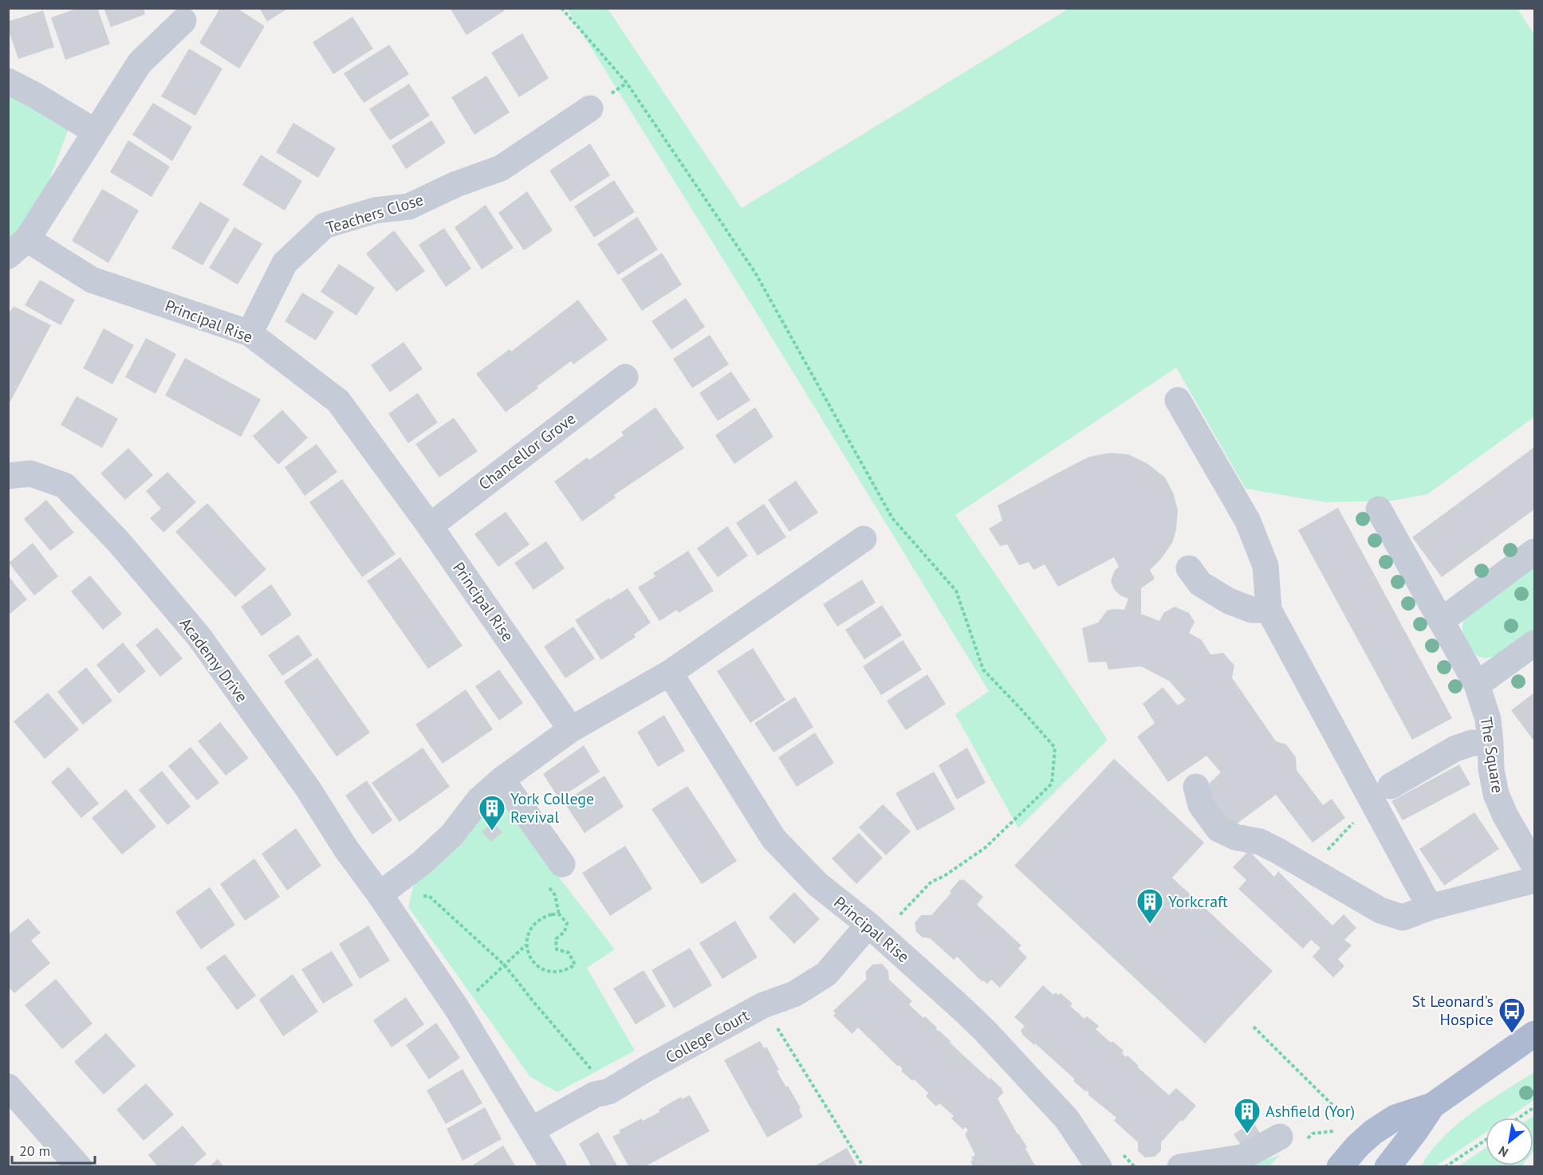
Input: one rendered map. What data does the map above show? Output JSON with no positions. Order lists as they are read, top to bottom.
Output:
{
  "streets": {
    "street": [
      "Teachers Close",
      "Principal Rise",
      "Chancellor Grove",
      "Academy Drive",
      "The Square",
      "College Court"
    ]
  },
  "crossings": [
    ["Teachers Close", "Principal Rise"],
    ["Principal Rise", "Chancellor Grove"],
    ["Principal Rise", "College Court"]
  ],
  "places": {
    "building": ["York College Revival", "Yorkcraft", "Ashfield (Yor)"],
    "bus stop": ["St Leonard's Hospice"]
  },
  "scale_bar": "20 m",
  "north": "bottom left"
}
